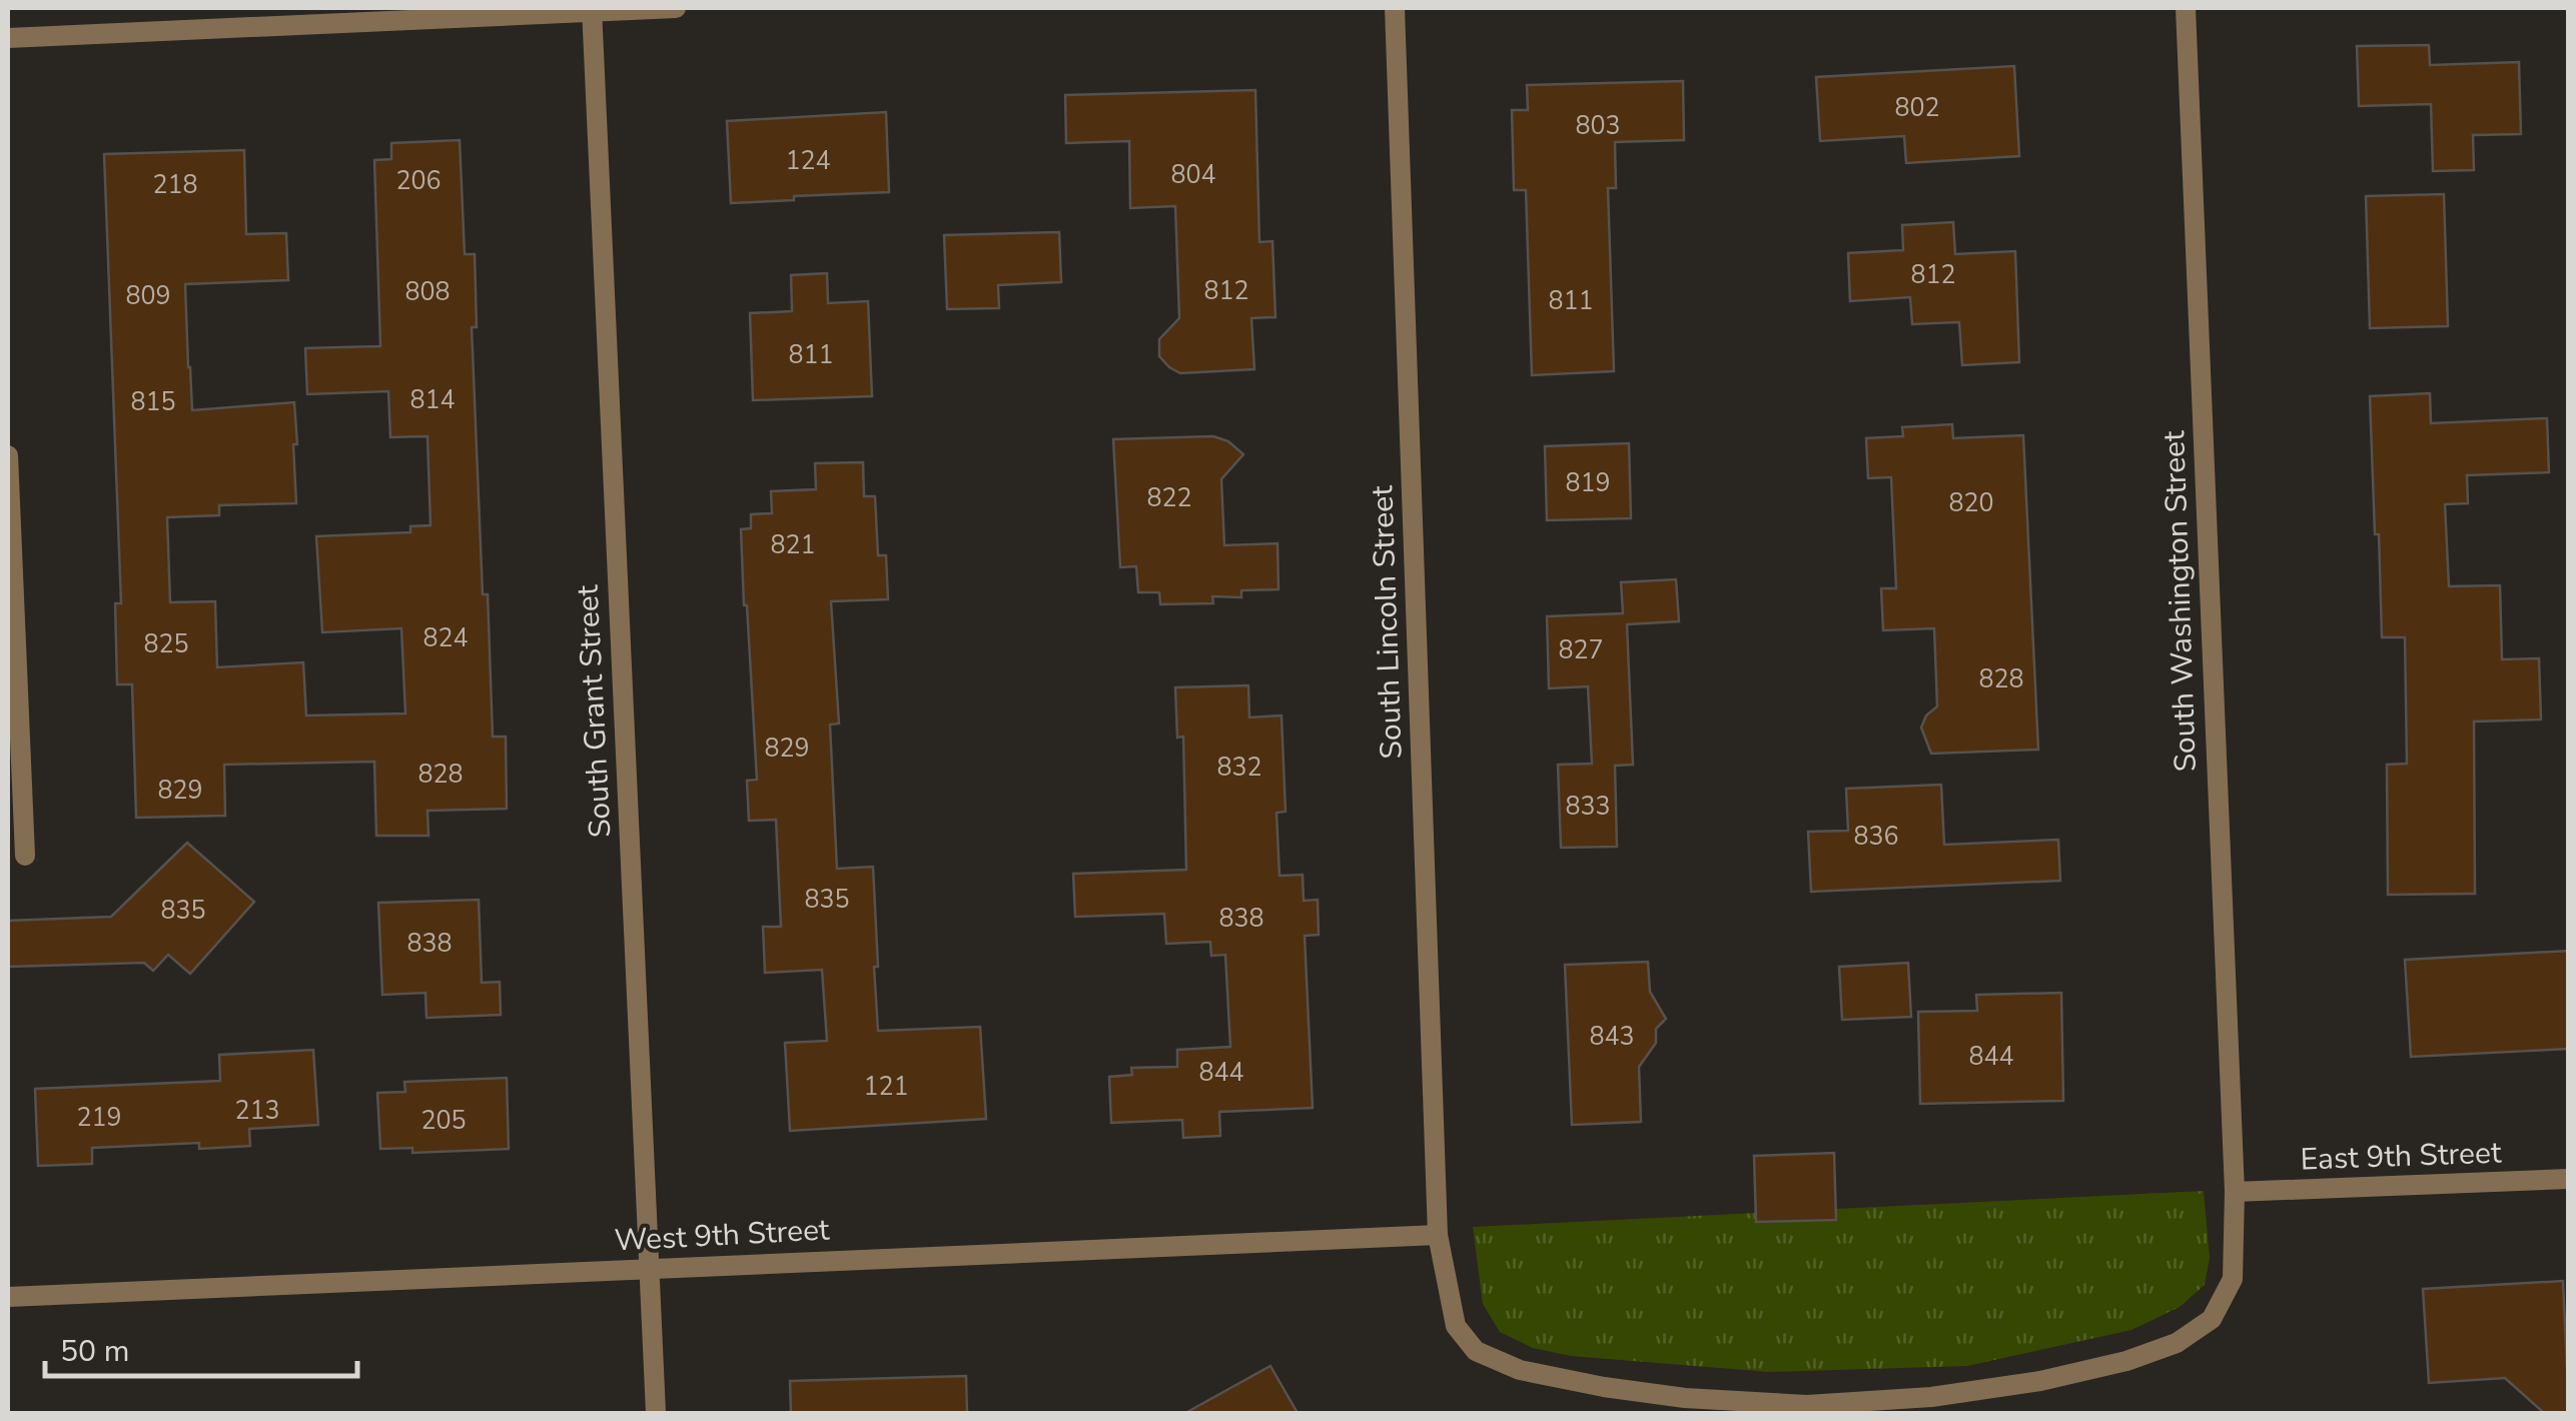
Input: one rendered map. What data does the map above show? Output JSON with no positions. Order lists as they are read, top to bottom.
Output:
{
  "streets": {
    "street": [
      "South Washington Street",
      "South Lincoln Street",
      "South Grant Street",
      "East 9th Street",
      "West 9th Street"
    ]
  },
  "crossings": [
    ["South Washington Street", "South Lincoln Street"],
    ["South Washington Street", "East 9th Street"],
    ["South Lincoln Street", "East 9th Street"],
    ["South Lincoln Street", "West 9th Street"],
    ["South Grant Street", "West 9th Street"]
  ],
  "house_numbers": [
    "802",
    "803",
    "124",
    "804",
    "206",
    "218",
    "812",
    "812",
    "808",
    "809",
    "811",
    "811",
    "814",
    "815",
    "819",
    "822",
    "820",
    "821",
    "824",
    "825",
    "827",
    "828",
    "829",
    "832",
    "828",
    "829",
    "833",
    "836",
    "835",
    "835",
    "838",
    "838",
    "843",
    "844",
    "844",
    "121",
    "213",
    "219",
    "205"
  ],
  "scale_bar": "50 m"
}
